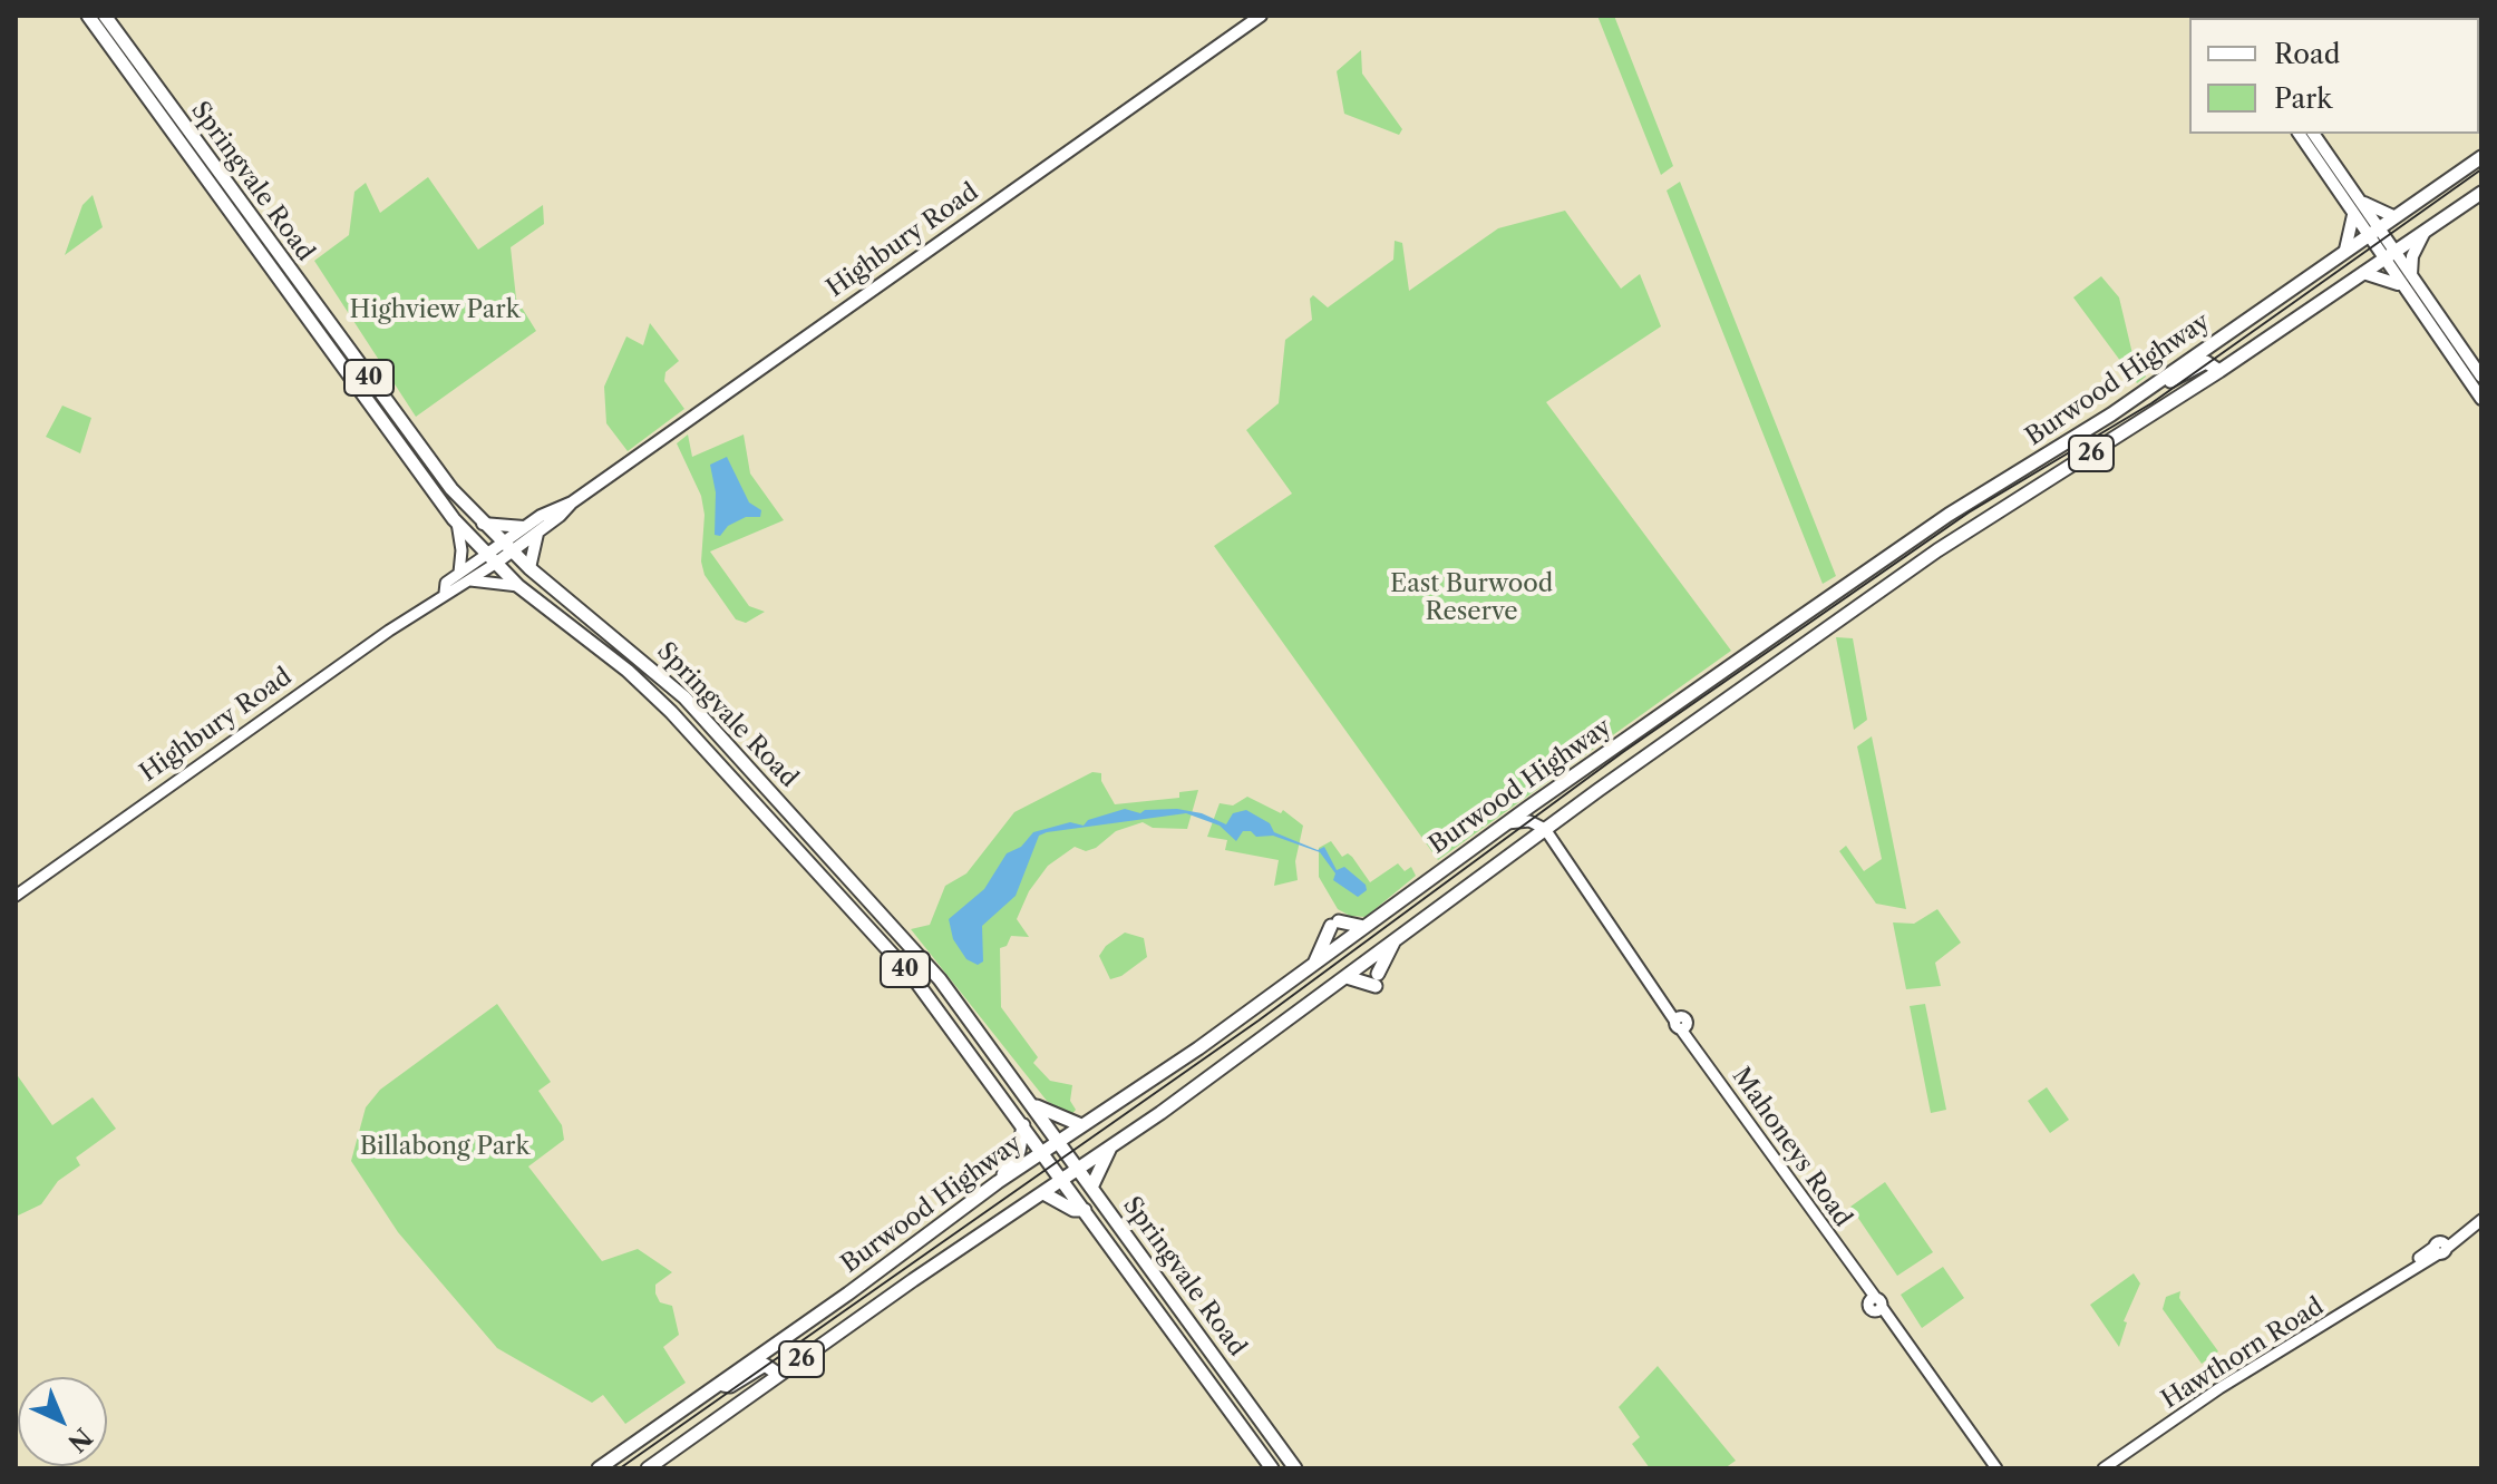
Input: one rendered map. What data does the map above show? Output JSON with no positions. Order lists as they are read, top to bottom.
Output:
{
  "streets": {
    "highway": [
      "Springvale Road",
      "40",
      "Burwood Highway",
      "26"
    ],
    "main road": ["Highbury Road", "Mahoneys Road", "Hawthorn Road"]
  },
  "crossings": [
    ["Springvale Road", "Highbury Road"],
    ["Springvale Road", "Burwood Highway"],
    ["Burwood Highway", "Mahoneys Road"]
  ],
  "parks": ["Highview Park", "East Burwood Reserve", "Billabong Park"],
  "legend": ["Road", "Park"],
  "north": "bottom right"
}
